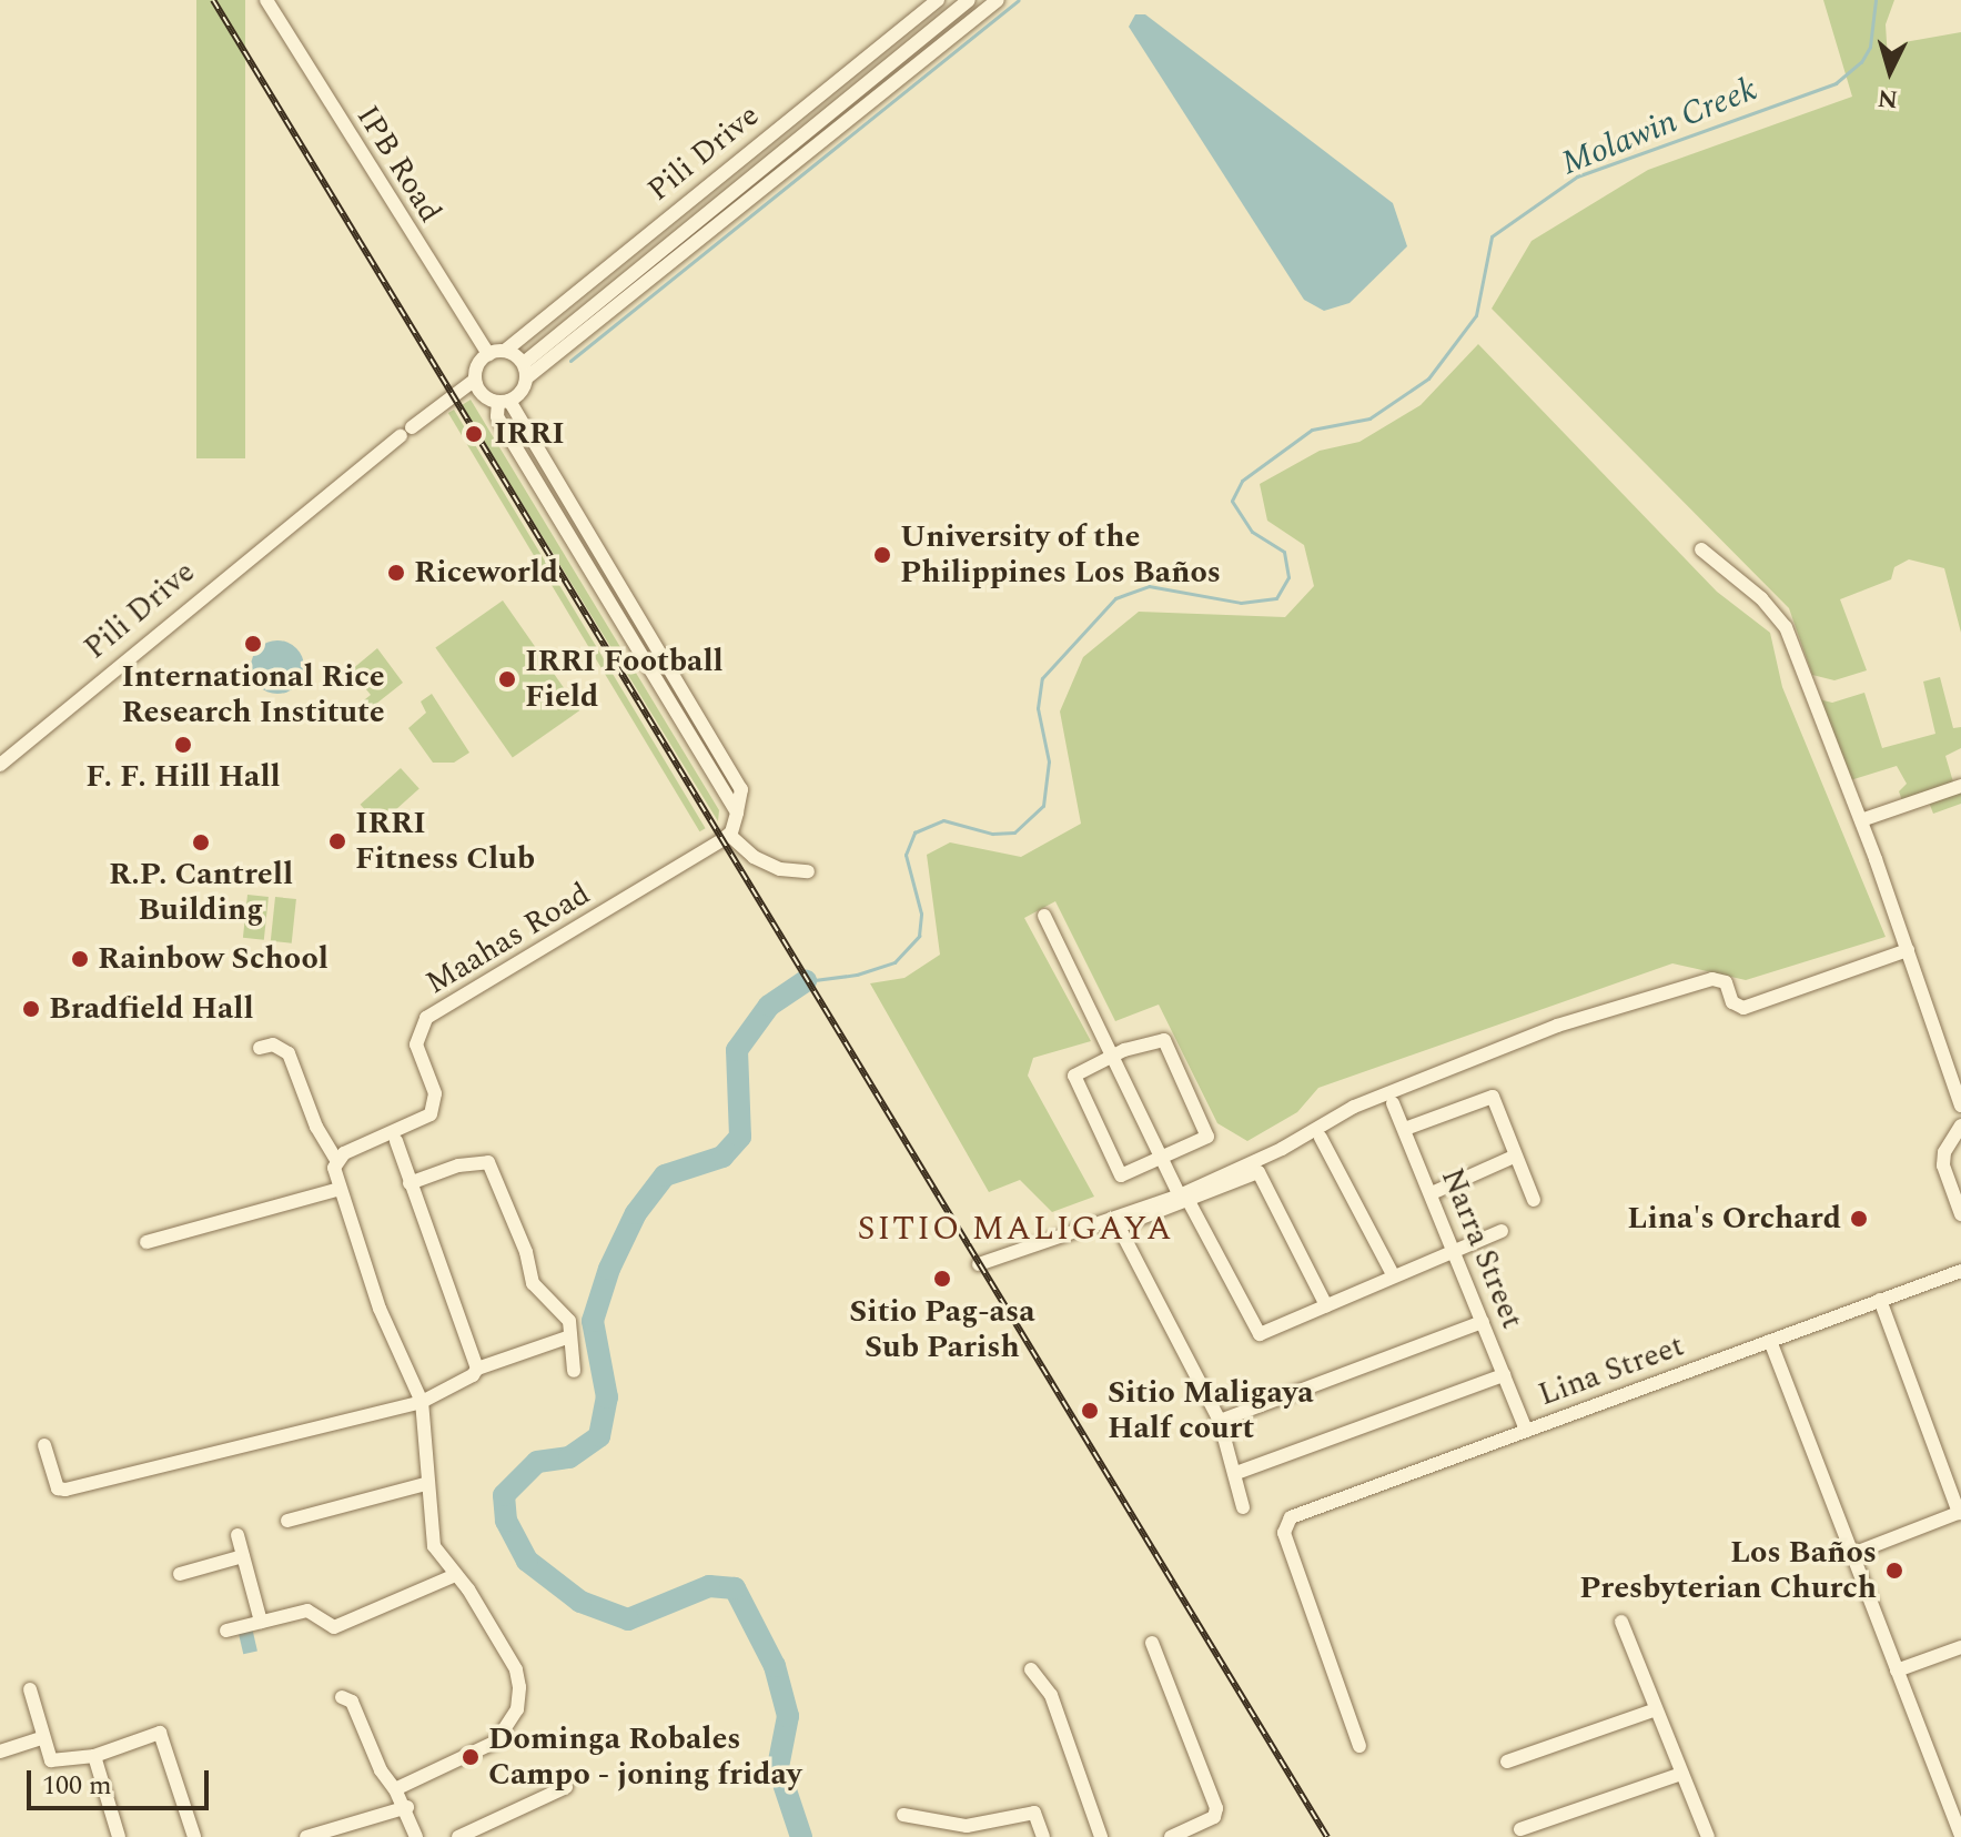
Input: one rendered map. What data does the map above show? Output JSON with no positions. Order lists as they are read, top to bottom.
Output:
{
  "streets": {
    "street": [
      "Pili Drive",
      "IPB Road",
      "Maahas Road",
      "Narra Street",
      "Lina Street"
    ]
  },
  "crossings": [
    ["Pili Drive", "IPB Road"],
    ["Narra Street", "Lina Street"]
  ],
  "districts": ["SITIO MALIGAYA"],
  "water": ["Molawin Creek"],
  "places": [
    "IRRI",
    "University of the Philippines Los Baños",
    "Riceworld",
    "International Rice Research Institute",
    "IRRI Football Field",
    "F. F. Hill Hall",
    "IRRI Fitness Club",
    "R.P. Cantrell Building",
    "Rainbow School",
    "Bradfield Hall",
    "Lina's Orchard",
    "Sitio Pag-asa Sub Parish",
    "Sitio Maligaya Half court",
    "Los Baños Presbyterian Church",
    "Dominga Robales Campo - joning friday"
  ],
  "scale_bar": "100 m",
  "north": "bottom"
}
